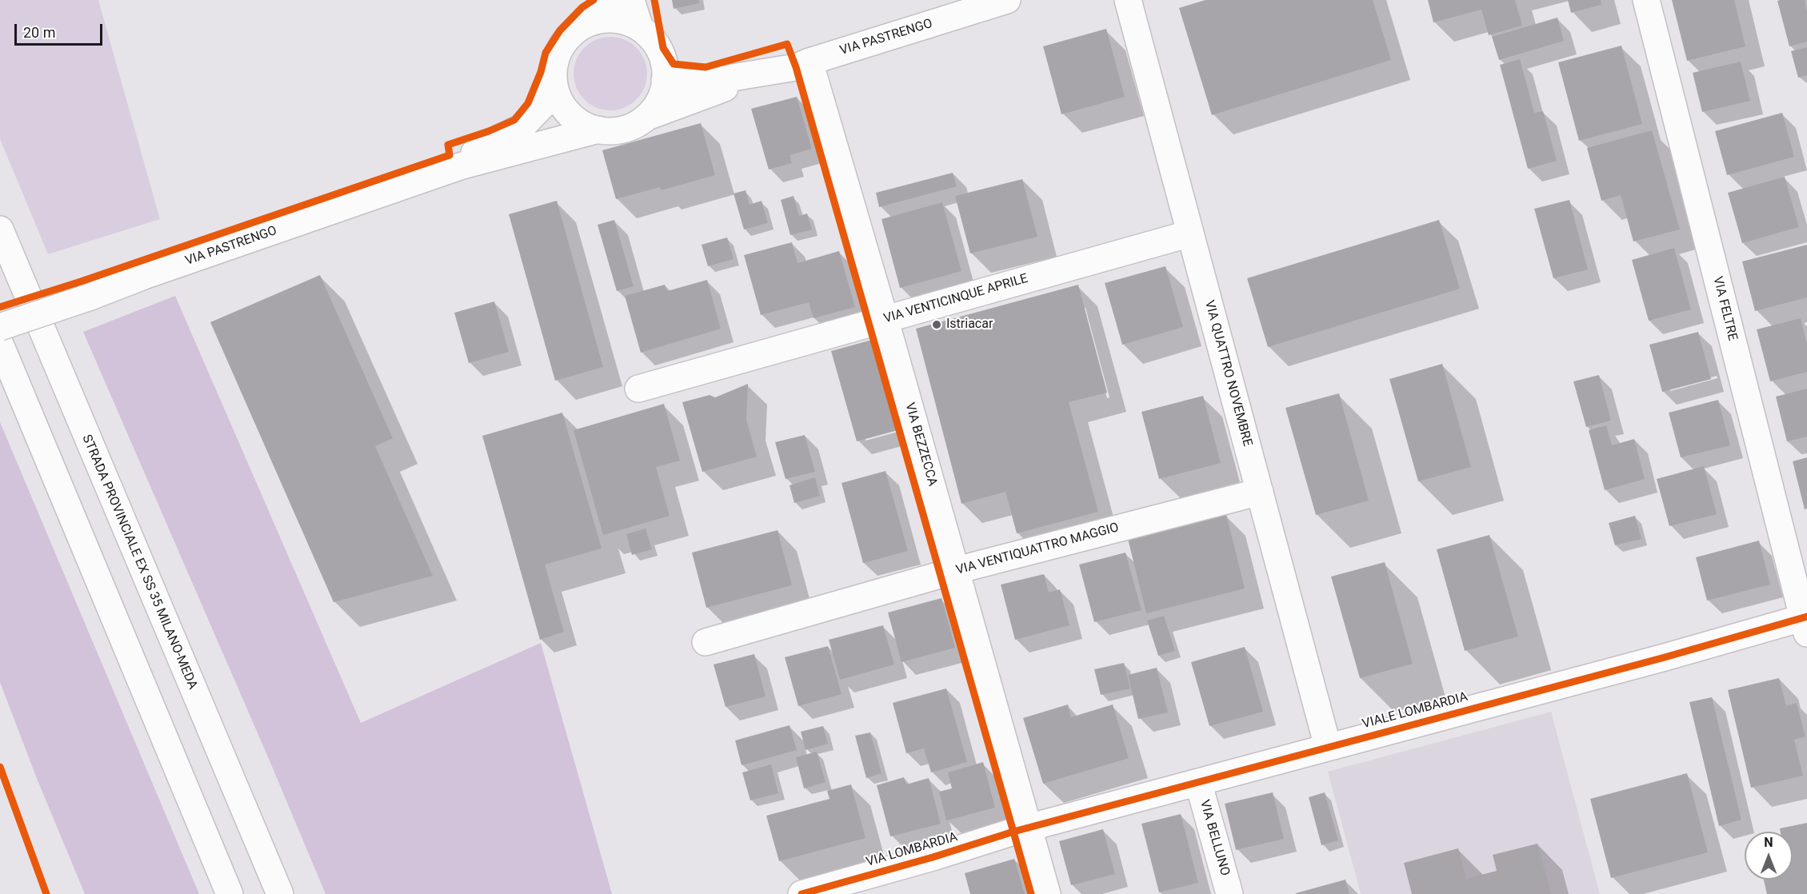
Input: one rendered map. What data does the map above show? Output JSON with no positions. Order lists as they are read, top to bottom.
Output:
{
  "streets": {
    "main road": [
      "VIA PASTRENGO",
      "VIA VENTICINQUE APRILE",
      "VIA FELTRE",
      "VIA QUATTRO NOVEMBRE",
      "VIA BEZZECCA",
      "VIA VENTIQUATTRO MAGGIO",
      "STRADA PROVINCIALE EX SS 35 MILANO-MEDA",
      "VIALE LOMBARDIA",
      "VIA BELLUNO",
      "VIA LOMBARDIA"
    ]
  },
  "crossings": [
    ["VIA PASTRENGO", "VIA BEZZECCA"],
    ["VIA VENTICINQUE APRILE", "VIA QUATTRO NOVEMBRE"],
    ["VIA VENTICINQUE APRILE", "VIA BEZZECCA"],
    ["VIA FELTRE", "VIALE LOMBARDIA"],
    ["VIA QUATTRO NOVEMBRE", "VIA VENTIQUATTRO MAGGIO"],
    ["VIA QUATTRO NOVEMBRE", "VIALE LOMBARDIA"],
    ["VIA BEZZECCA", "VIA VENTIQUATTRO MAGGIO"],
    ["VIA BEZZECCA", "VIALE LOMBARDIA"],
    ["VIA BEZZECCA", "VIA LOMBARDIA"],
    ["VIALE LOMBARDIA", "VIA BELLUNO"],
    ["VIALE LOMBARDIA", "VIA LOMBARDIA"]
  ],
  "places": ["Istriacar"],
  "scale_bar": "20 m",
  "north": "top"
}
